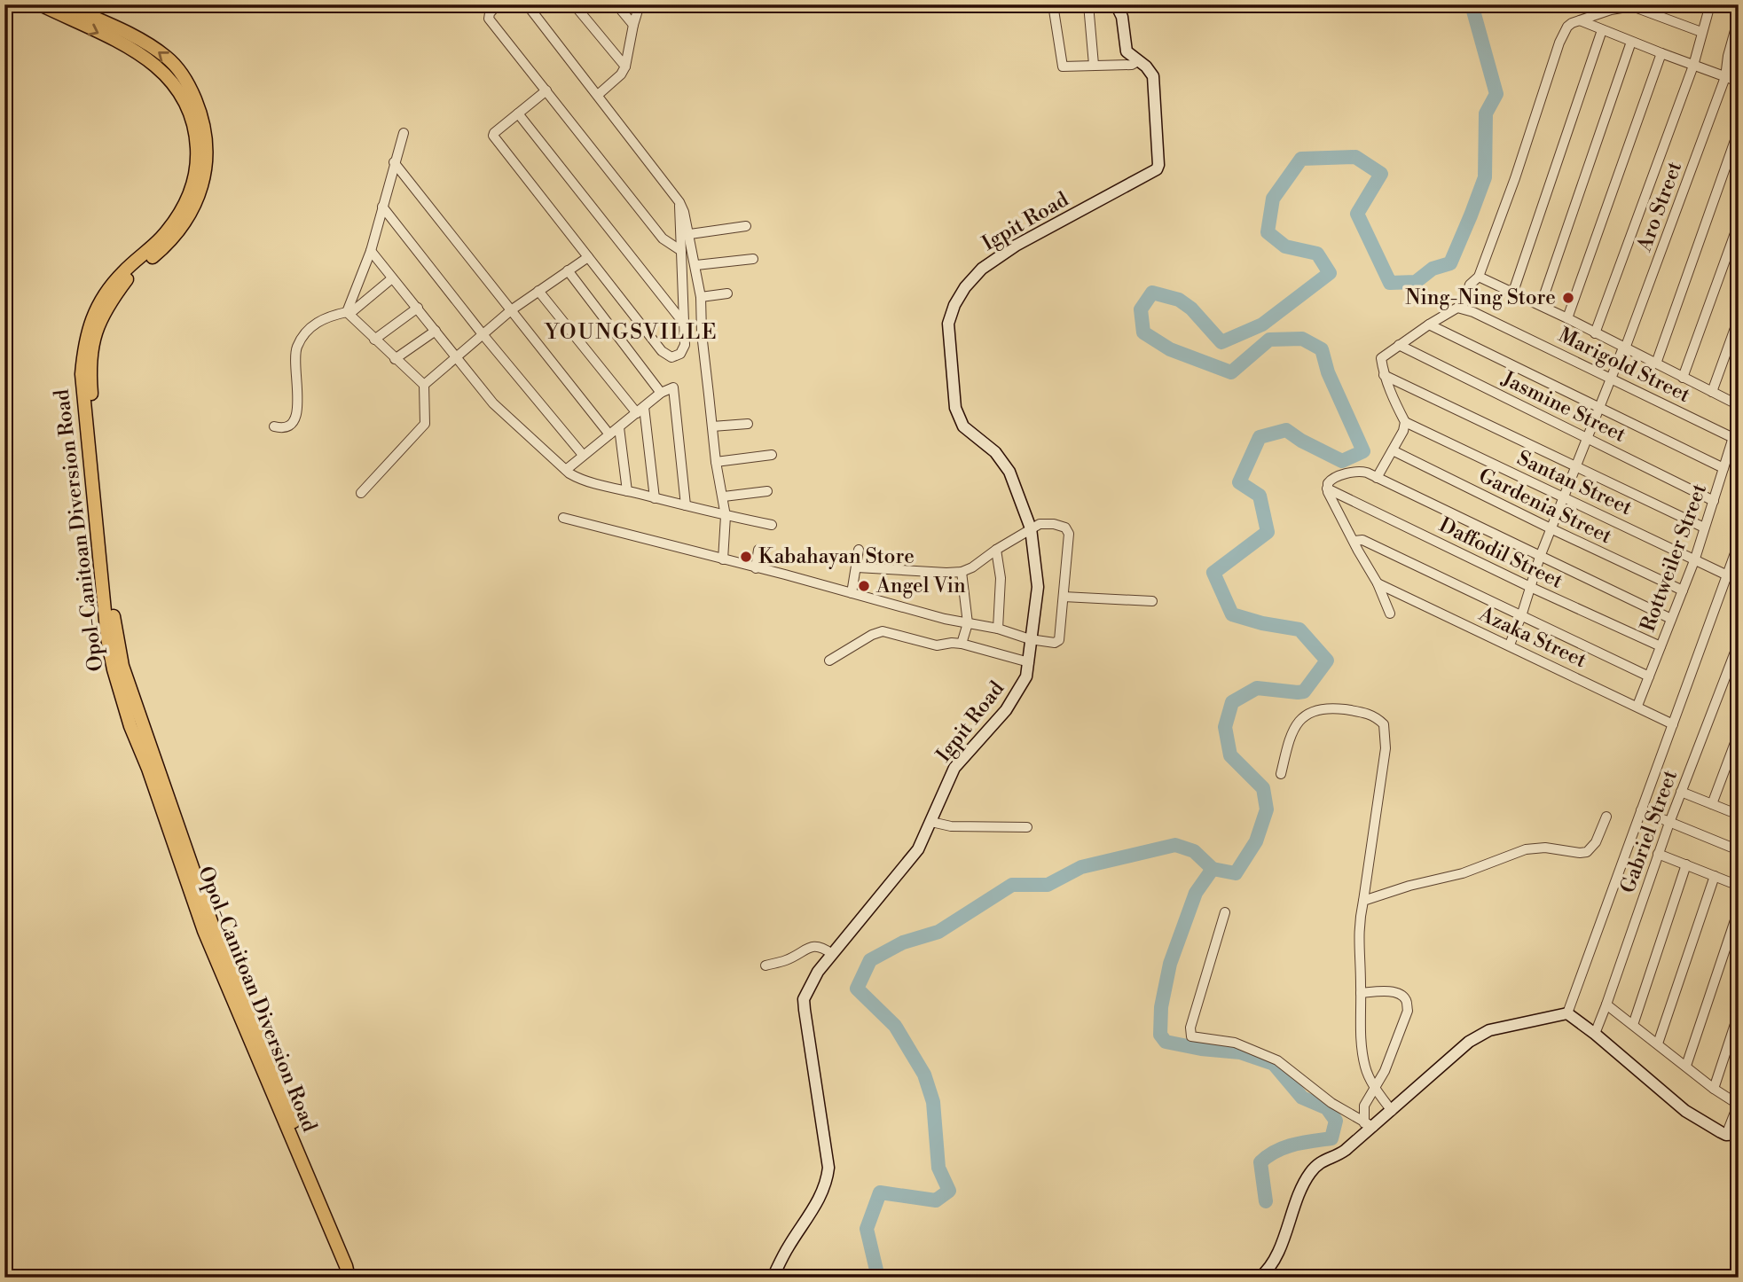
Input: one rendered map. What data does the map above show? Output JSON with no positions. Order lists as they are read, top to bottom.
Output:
{
  "streets": {
    "main road": ["Opol-Canitoan Diversion Road"],
    "street": [
      "Aro Street",
      "Igpit Road",
      "Marigold Street",
      "Jasmine Street",
      "Santan Street",
      "Gardenia Street",
      "Daffodil Street",
      "Rottweiler Street",
      "Azaka Street",
      "Gabriel Street"
    ]
  },
  "crossings": [
    ["Aro Street", "Marigold Street"],
    ["Aro Street", "Jasmine Street"],
    ["Aro Street", "Santan Street"],
    ["Aro Street", "Gardenia Street"],
    ["Aro Street", "Daffodil Street"],
    ["Aro Street", "Azaka Street"],
    ["Marigold Street", "Rottweiler Street"],
    ["Jasmine Street", "Rottweiler Street"],
    ["Santan Street", "Rottweiler Street"],
    ["Gardenia Street", "Rottweiler Street"],
    ["Daffodil Street", "Rottweiler Street"],
    ["Rottweiler Street", "Azaka Street"]
  ],
  "districts": ["YOUNGSVILLE"],
  "places": ["Ning-Ning Store", "Kabahayan Store", "Angel Vin"]
}
